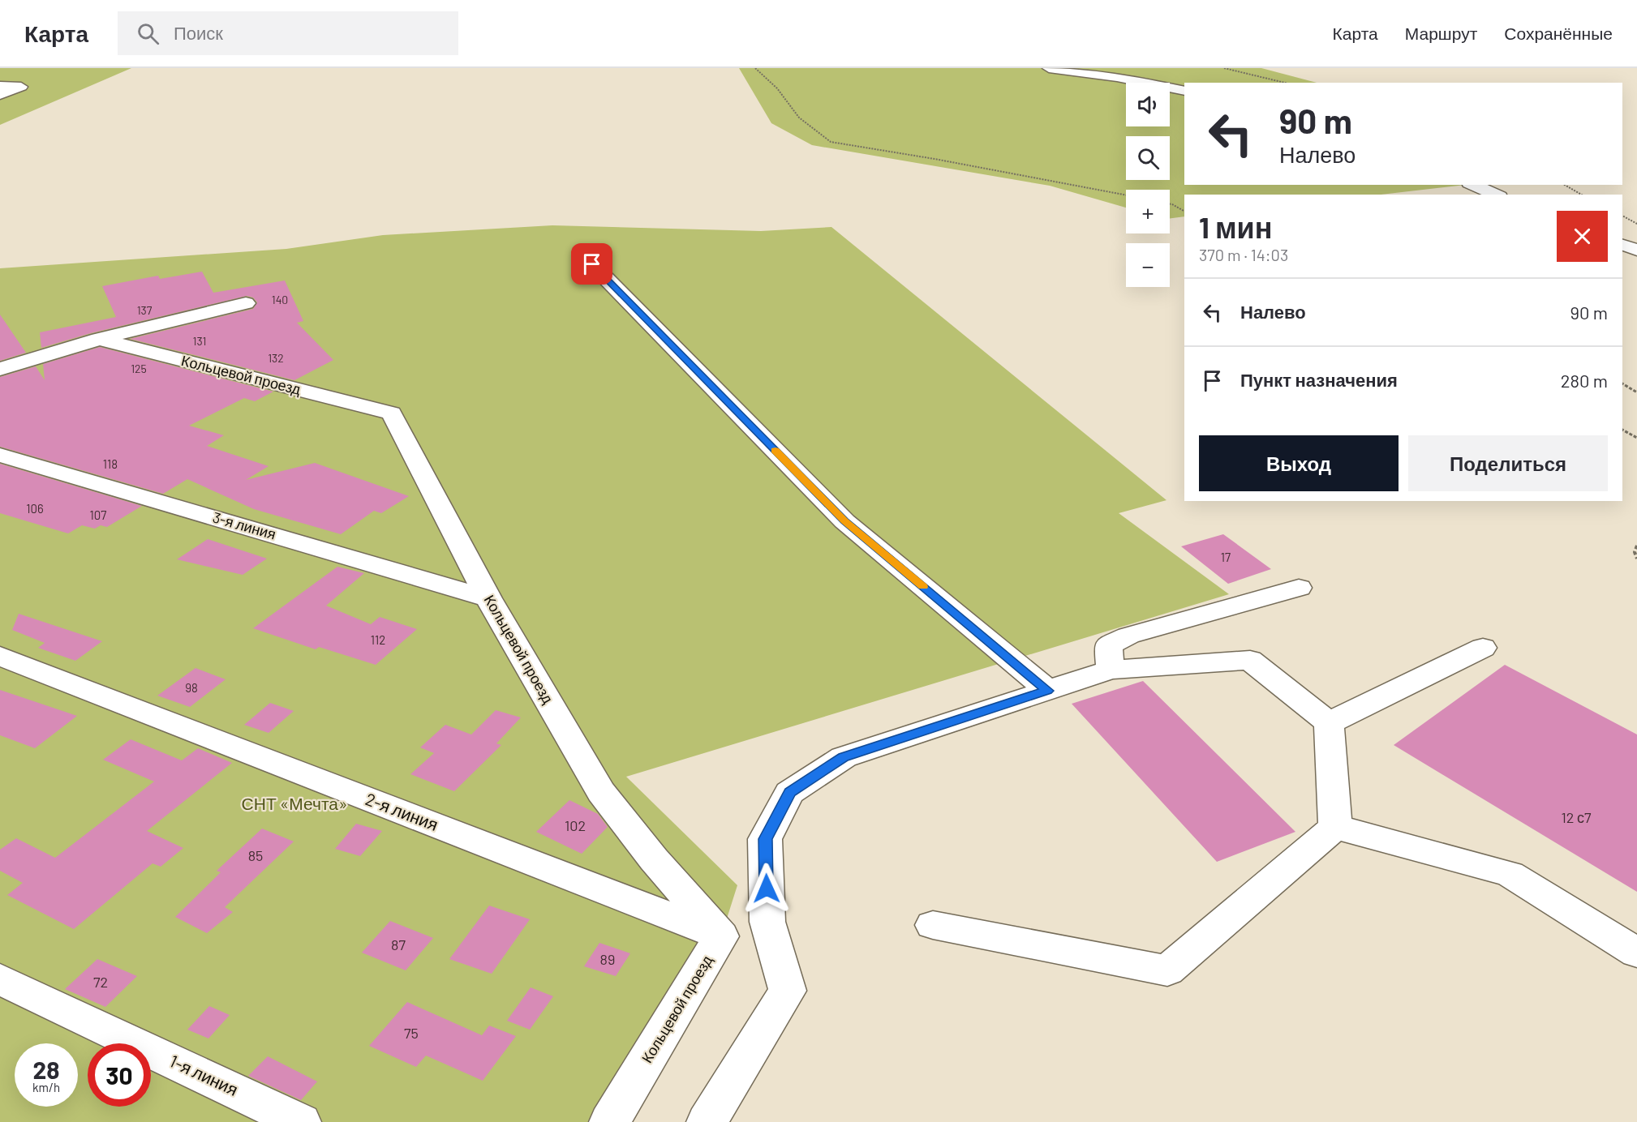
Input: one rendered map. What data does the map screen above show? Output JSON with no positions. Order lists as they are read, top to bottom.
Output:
{
  "streets": {
    "street": [
      "Кольцевой проезд",
      "3-я линия",
      "2-я линия",
      "1-я линия"
    ]
  },
  "crossings": [
    ["Кольцевой проезд", "3-я линия"],
    ["Кольцевой проезд", "2-я линия"]
  ],
  "parks": ["СНТ «Мечта»"],
  "house_numbers": [
    "140",
    "137",
    "131",
    "132",
    "125",
    "118",
    "106",
    "107",
    "17",
    "112",
    "98",
    "12 с7",
    "102",
    "85",
    "87",
    "89",
    "72",
    "75"
  ],
  "page": {
    "header": "Карта",
    "search": "Поиск",
    "nav": ["Карта", "Маршрут", "Сохранённые"],
    "map_buttons": ["+", "−"],
    "turn": ["90 m", "Налево"],
    "heading": ["1 мин", "370 m · 14:03"],
    "list": [
      {
        "name": "Налево",
        "value": "90 m"
      },
      {
        "name": "Пункт назначения",
        "value": "280 m"
      }
    ],
    "buttons": ["Выход", "Поделиться"],
    "speed": "28 km/h",
    "limit": "30"
  }
}
